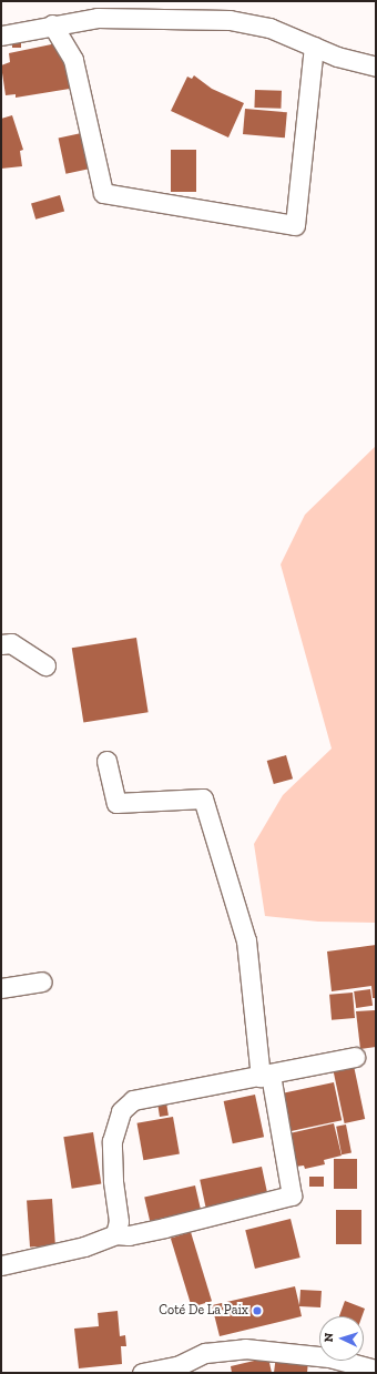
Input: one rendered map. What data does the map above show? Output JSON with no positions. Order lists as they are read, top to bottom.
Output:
{
  "places": ["Coté De La Paix"],
  "north": "left"
}
